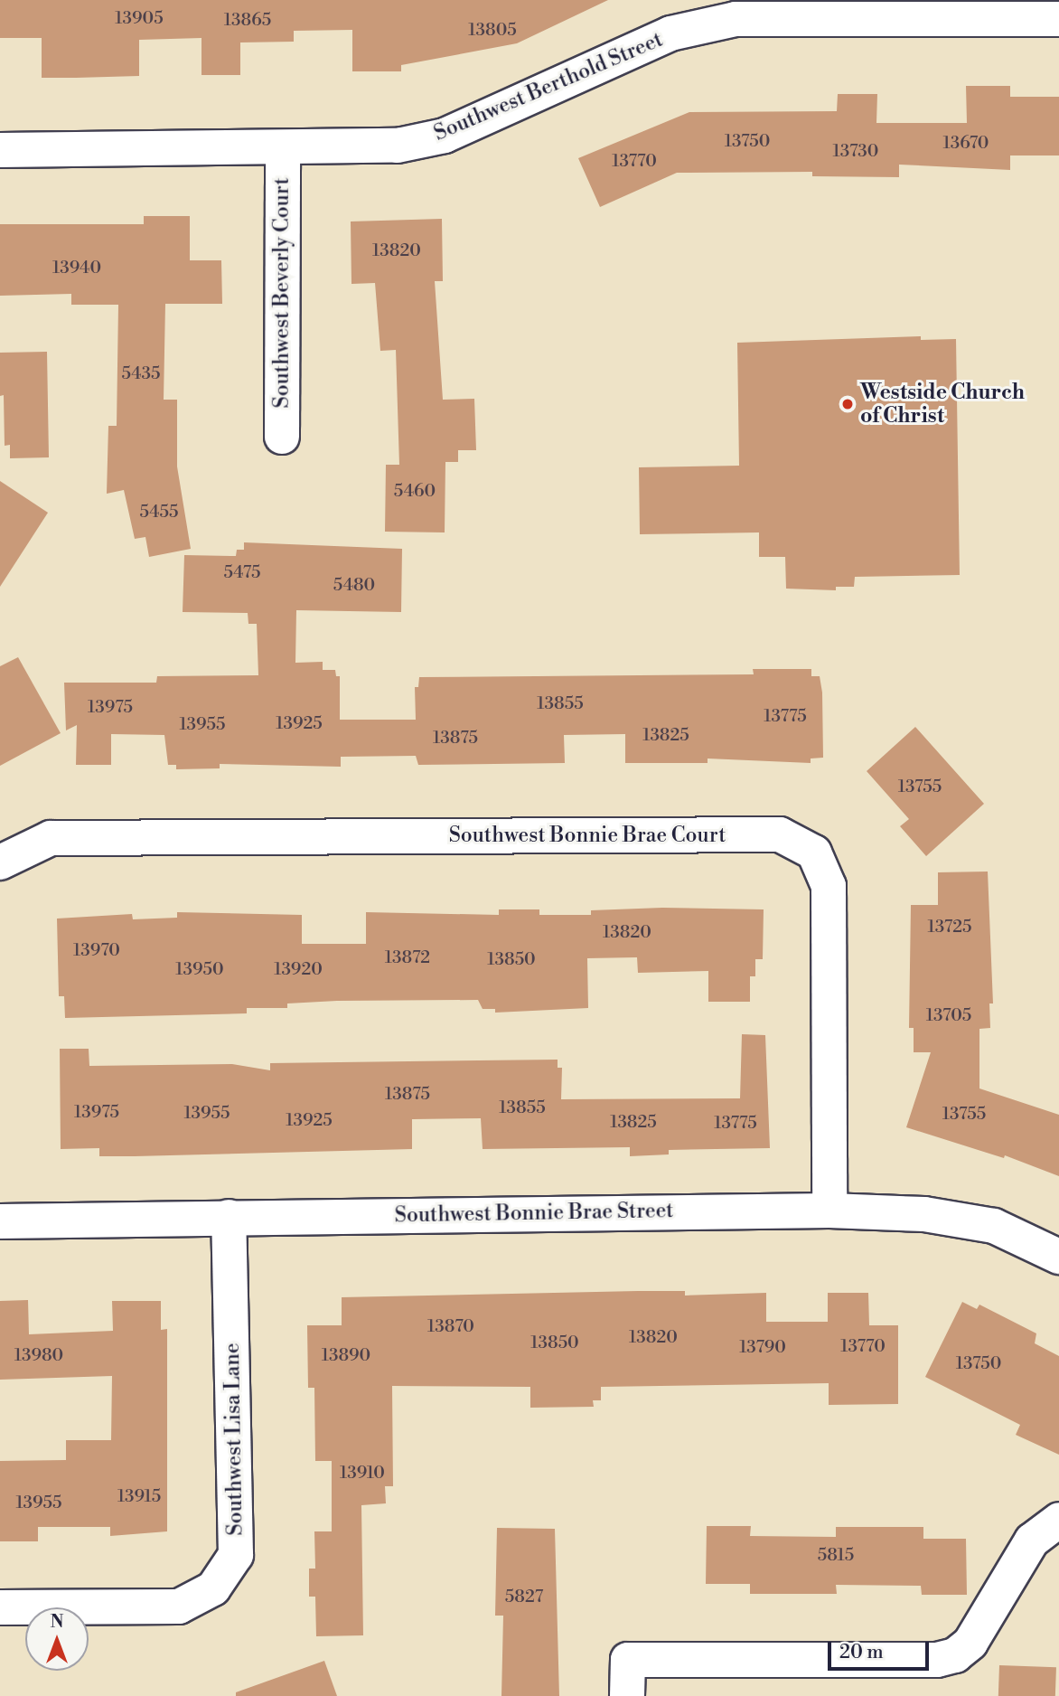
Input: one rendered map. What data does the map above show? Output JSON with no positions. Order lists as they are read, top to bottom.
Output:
{
  "streets": {
    "street": [
      "Southwest Berthold Street",
      "Southwest Beverly Court",
      "Southwest Bonnie Brae Court",
      "Southwest Bonnie Brae Street",
      "Southwest Lisa Lane"
    ]
  },
  "crossings": [
    ["Southwest Berthold Street", "Southwest Beverly Court"],
    ["Southwest Bonnie Brae Court", "Southwest Bonnie Brae Street"],
    ["Southwest Bonnie Brae Street", "Southwest Lisa Lane"]
  ],
  "places": ["Westside Church of Christ"],
  "house_numbers": [
    "13905",
    "13865",
    "13805",
    "13750",
    "13670",
    "13730",
    "13770",
    "13820",
    "13940",
    "5435",
    "5460",
    "5455",
    "5475",
    "5480",
    "13855",
    "13975",
    "13775",
    "13925",
    "13955",
    "13825",
    "13875",
    "13755",
    "13725",
    "13820",
    "13970",
    "13872",
    "13850",
    "13950",
    "13920",
    "13705",
    "13875",
    "13855",
    "13975",
    "13955",
    "13755",
    "13925",
    "13825",
    "13775",
    "13870",
    "13820",
    "13850",
    "13770",
    "13790",
    "13980",
    "13890",
    "13750",
    "13910",
    "13915",
    "13955",
    "5815",
    "5827"
  ],
  "scale_bar": "20 m",
  "north": "top"
}
